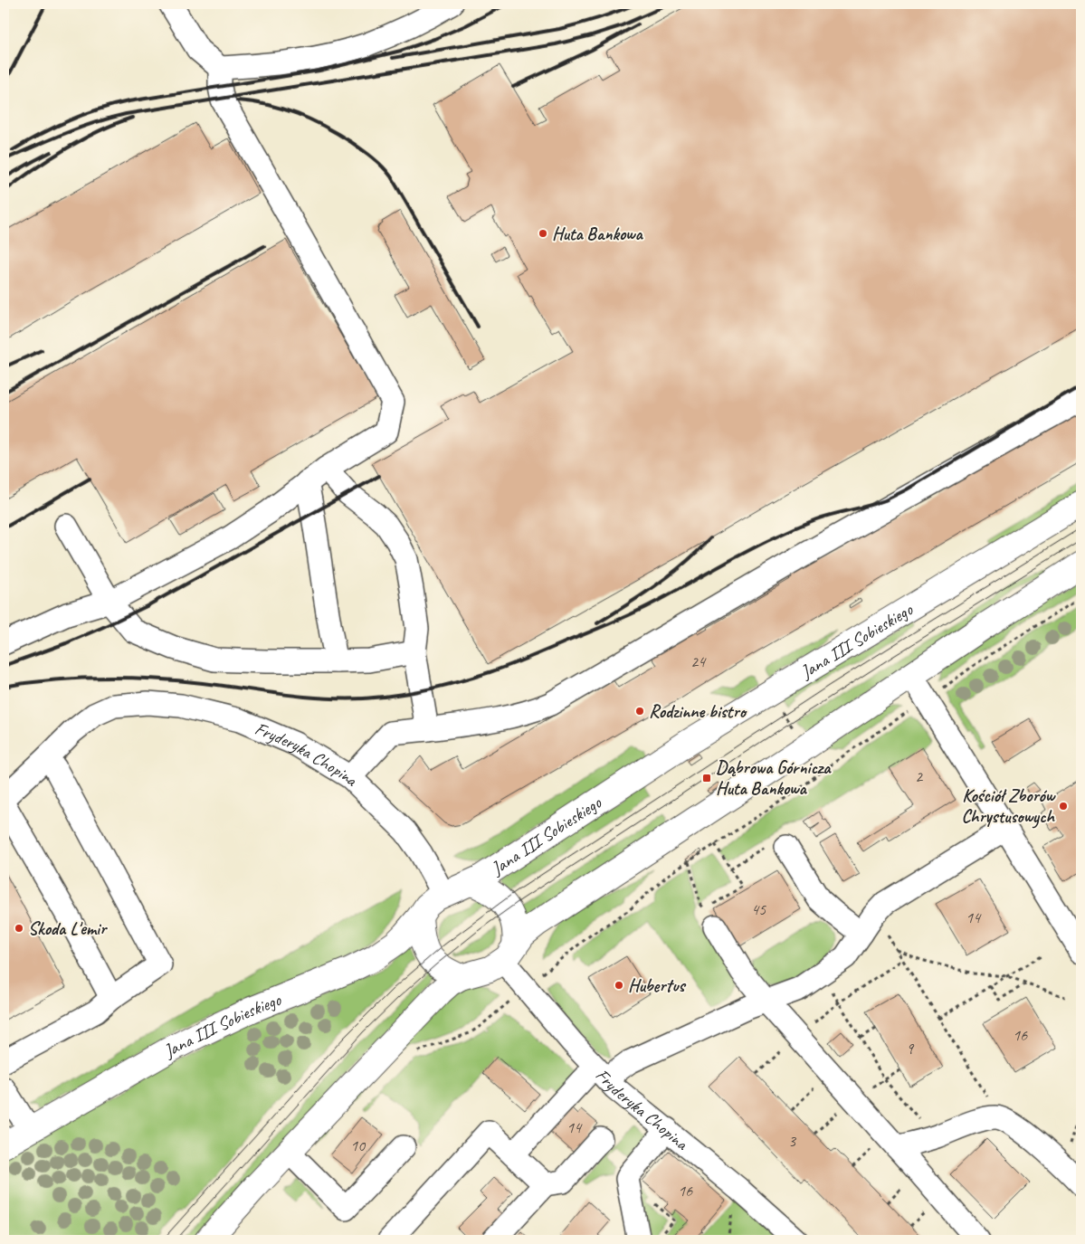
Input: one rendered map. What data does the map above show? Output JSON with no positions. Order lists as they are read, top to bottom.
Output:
{
  "streets": {
    "main road": ["Jana III Sobieskiego"],
    "street": ["Fryderyka Chopina"]
  },
  "crossings": [
    ["Jana III Sobieskiego", "Fryderyka Chopina"]
  ],
  "places": {
    "other": [
      "Huta Bankowa",
      "Rodzinne bistro",
      "Kościół Zborów Chrystusowych",
      "Skoda L'emir",
      "Hubertus"
    ],
    "transit": ["Dąbrowa Górnicza Huta Bankowa"]
  },
  "house_numbers": [
    "24",
    "2",
    "45",
    "14",
    "16",
    "9",
    "14",
    "3",
    "10",
    "16"
  ]
}
